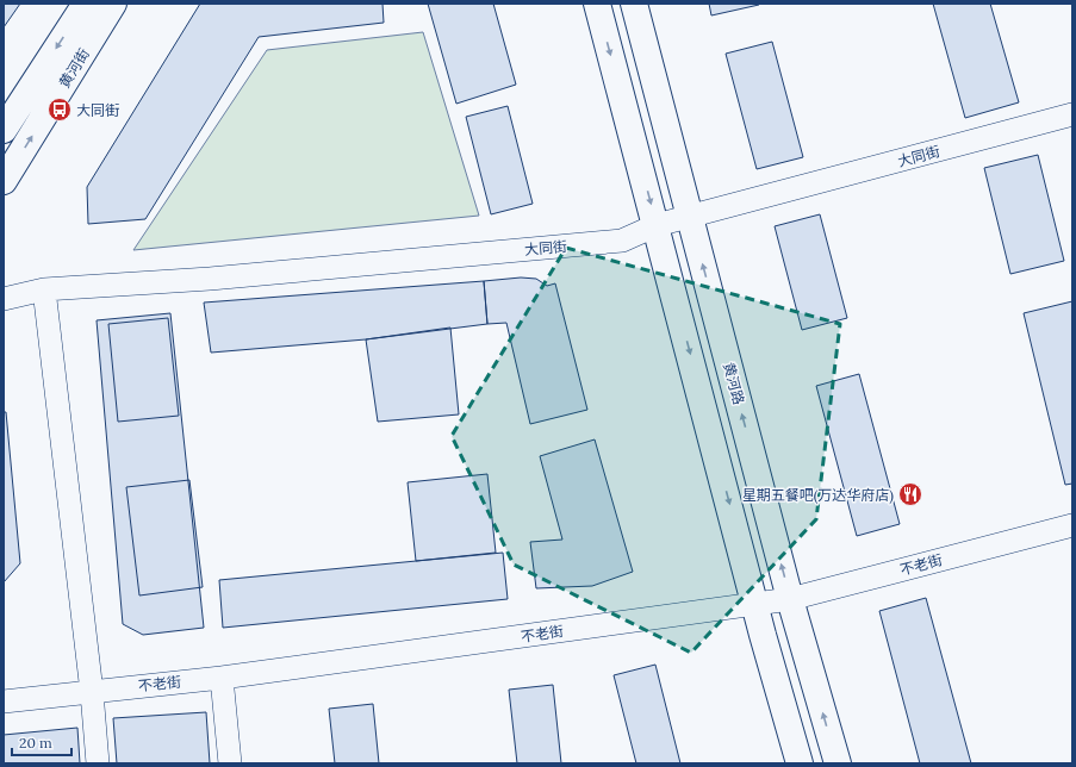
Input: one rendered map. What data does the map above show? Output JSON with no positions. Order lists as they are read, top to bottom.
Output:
{
  "streets": {
    "main road": ["黄河街", "黄河路"],
    "street": ["大同街", "不老街"]
  },
  "crossings": [
    ["大同街", "黄河路"],
    ["黄河路", "不老街"]
  ],
  "places": {
    "bus stop": ["大同街"],
    "restaurant": ["星期五餐吧(万达华府店)"]
  },
  "scale_bar": "20 m"
}
